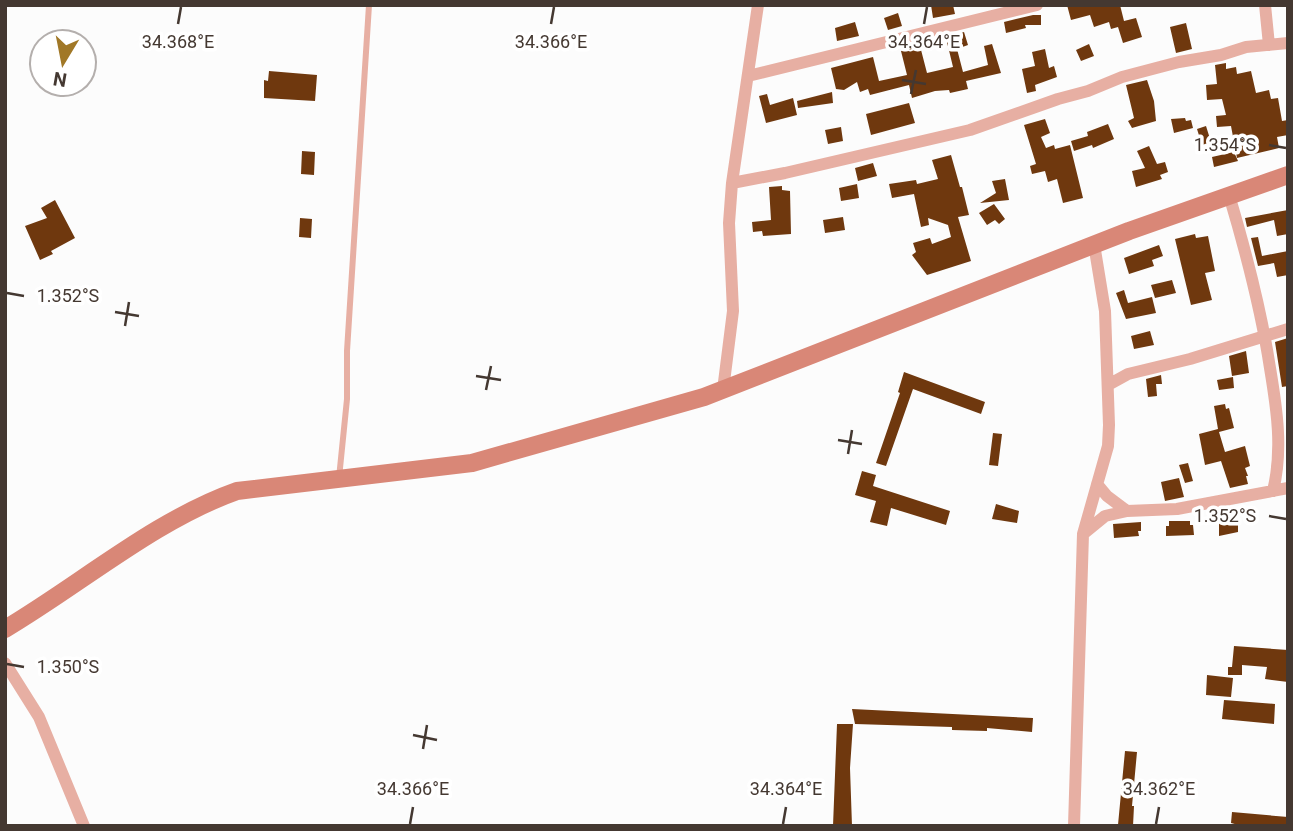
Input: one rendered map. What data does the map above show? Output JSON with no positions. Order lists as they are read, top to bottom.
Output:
{
  "north": "bottom",
  "coordinates": [
    "34.368°E",
    "34.366°E",
    "34.364°E",
    "1.354°S",
    "1.352°S",
    "1.350°S",
    "34.362°E"
  ]
}
